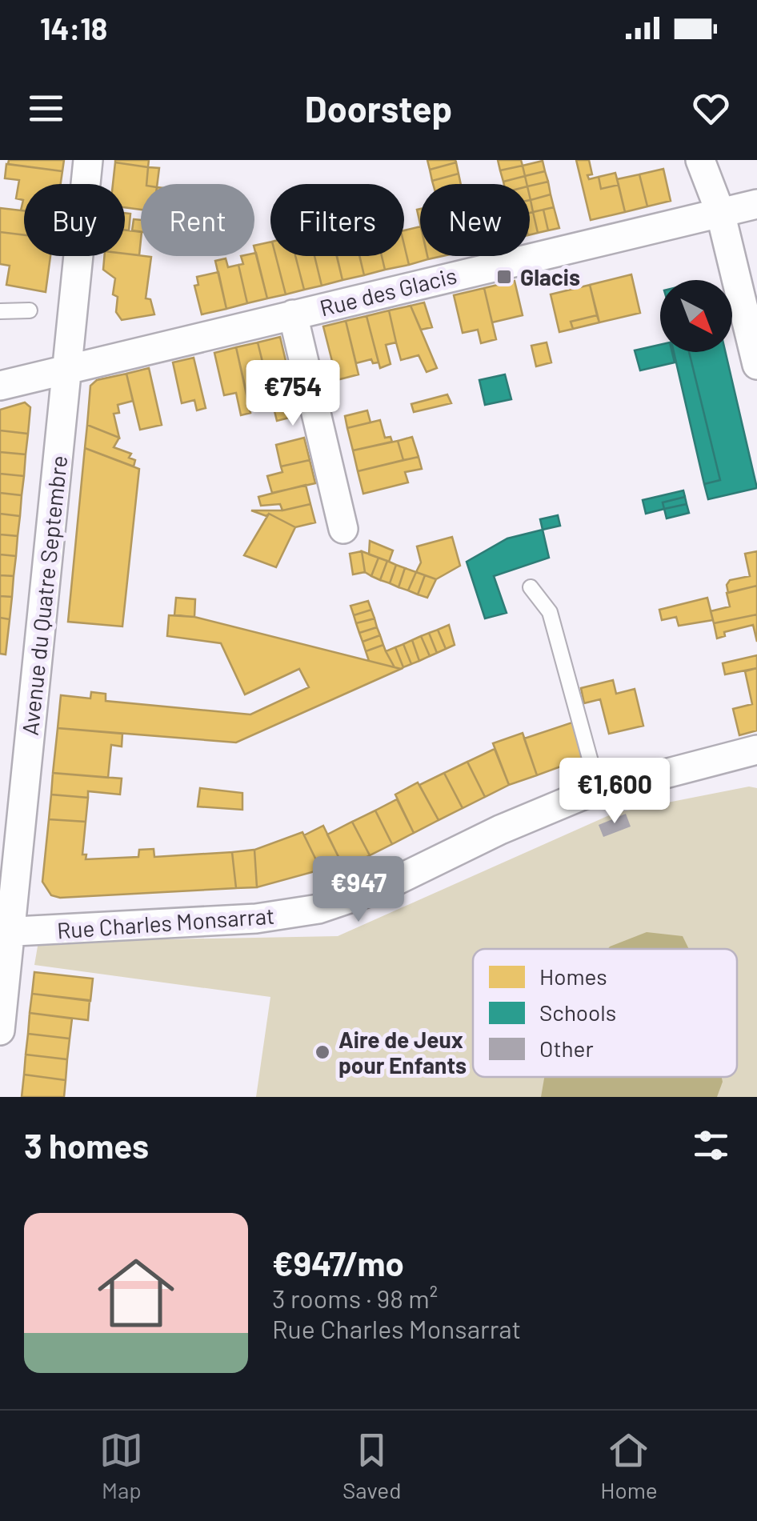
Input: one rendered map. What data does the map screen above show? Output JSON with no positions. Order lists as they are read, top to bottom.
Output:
{
  "streets": {
    "street": ["Rue des Glacis", "Avenue du Quatre Septembre", "Rue Charles Monsarrat"]
  },
  "crossings": [
    ["Rue des Glacis", "Avenue du Quatre Septembre"],
    ["Avenue du Quatre Septembre", "Rue Charles Monsarrat"]
  ],
  "places": {
    "transit": ["Glacis"],
    "other": ["Aire de Jeux pour Enfants"]
  },
  "legend": ["Homes", "Schools", "Other"],
  "north": "bottom right",
  "page": {
    "status": "14:18",
    "header": "Doorstep",
    "chip": [
      "Buy",
      "Rent",
      "Filters",
      "New"
    ],
    "price": ["€754", "€1,600", "€947"],
    "heading": "3 homes",
    "list": [
      {
        "name": "€947/mo",
        "note": "3 rooms · 98 m² · Rue Charles Monsarrat"
      }
    ],
    "tabs": ["Map", "Saved", "Home"]
  }
}
